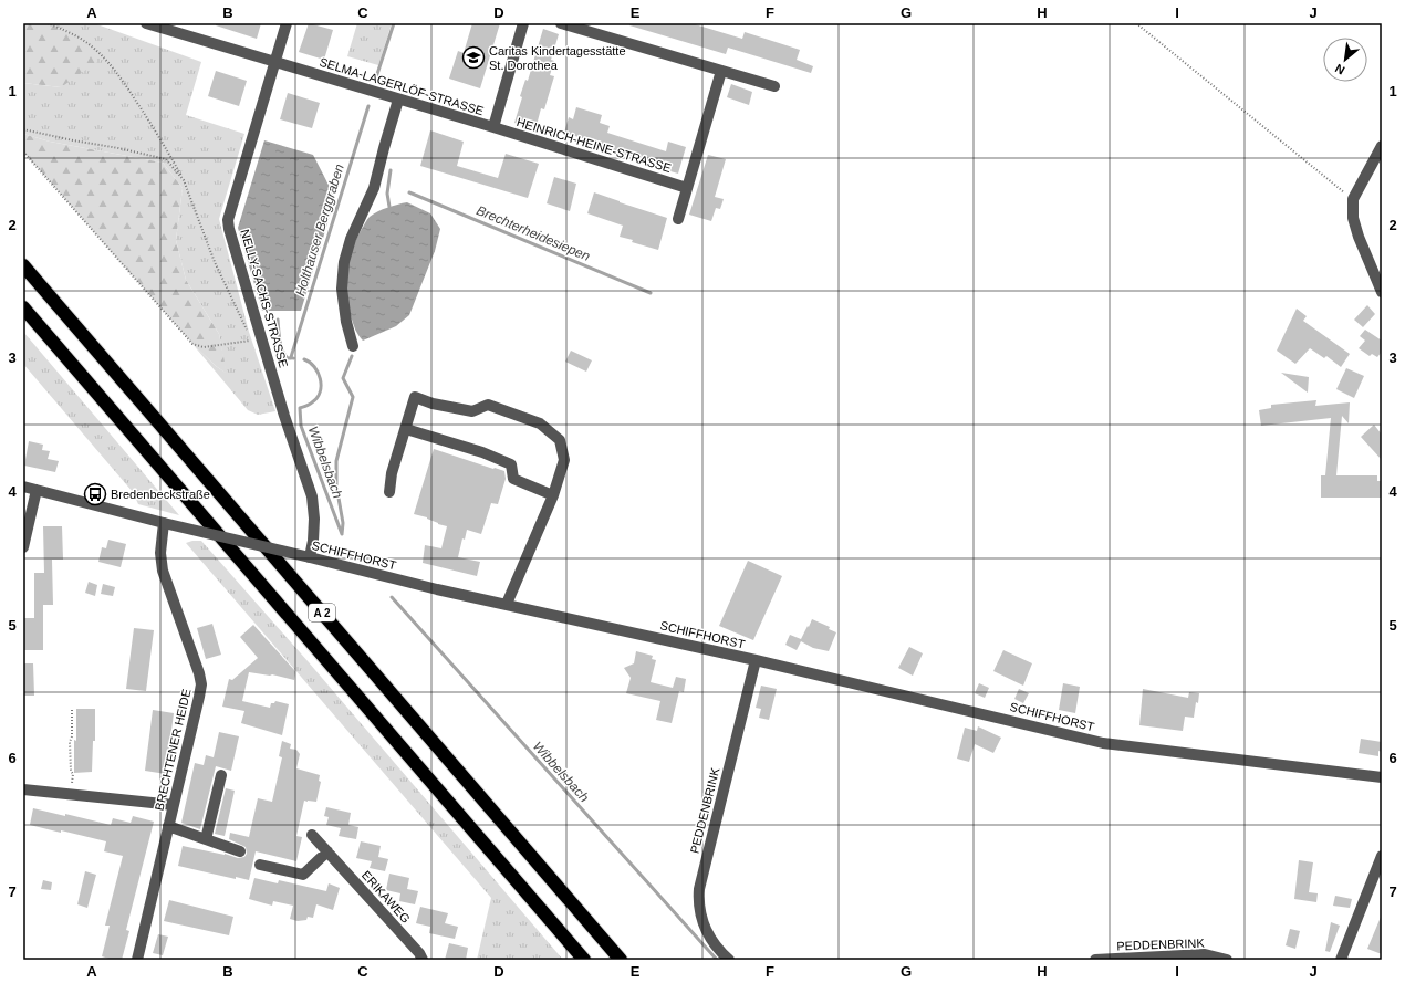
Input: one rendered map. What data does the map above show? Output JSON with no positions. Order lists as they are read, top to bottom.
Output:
{
  "streets": {
    "highway": ["A 2"],
    "street": [
      "SELMA-LAGERLÖF-STRASSE",
      "HEINRICH-HEINE-STRASSE",
      "NELLY-SACHS-STRASSE",
      "SCHIFFHORST",
      "BRECHTENER HEIDE",
      "PEDDENBRINK",
      "ERIKAWEG"
    ]
  },
  "crossings": [
    ["SELMA-LAGERLÖF-STRASSE", "HEINRICH-HEINE-STRASSE"],
    ["SELMA-LAGERLÖF-STRASSE", "NELLY-SACHS-STRASSE"],
    ["NELLY-SACHS-STRASSE", "SCHIFFHORST"],
    ["SCHIFFHORST", "BRECHTENER HEIDE"],
    ["SCHIFFHORST", "PEDDENBRINK"]
  ],
  "water": ["Holthauser Berggraben", "Brechterheidesiepen", "Wibbelsbach"],
  "places": {
    "school or university": ["Caritas Kindertagesstätte St. Dorothea"],
    "bus stop": ["Bredenbeckstraße"]
  },
  "north": "bottom left",
  "grid": {
    "columns": [
      "A",
      "B",
      "C",
      "D",
      "E",
      "F",
      "G",
      "H",
      "I",
      "J"
    ],
    "rows": [
      "1",
      "2",
      "3",
      "4",
      "5",
      "6",
      "7"
    ]
  }
}
